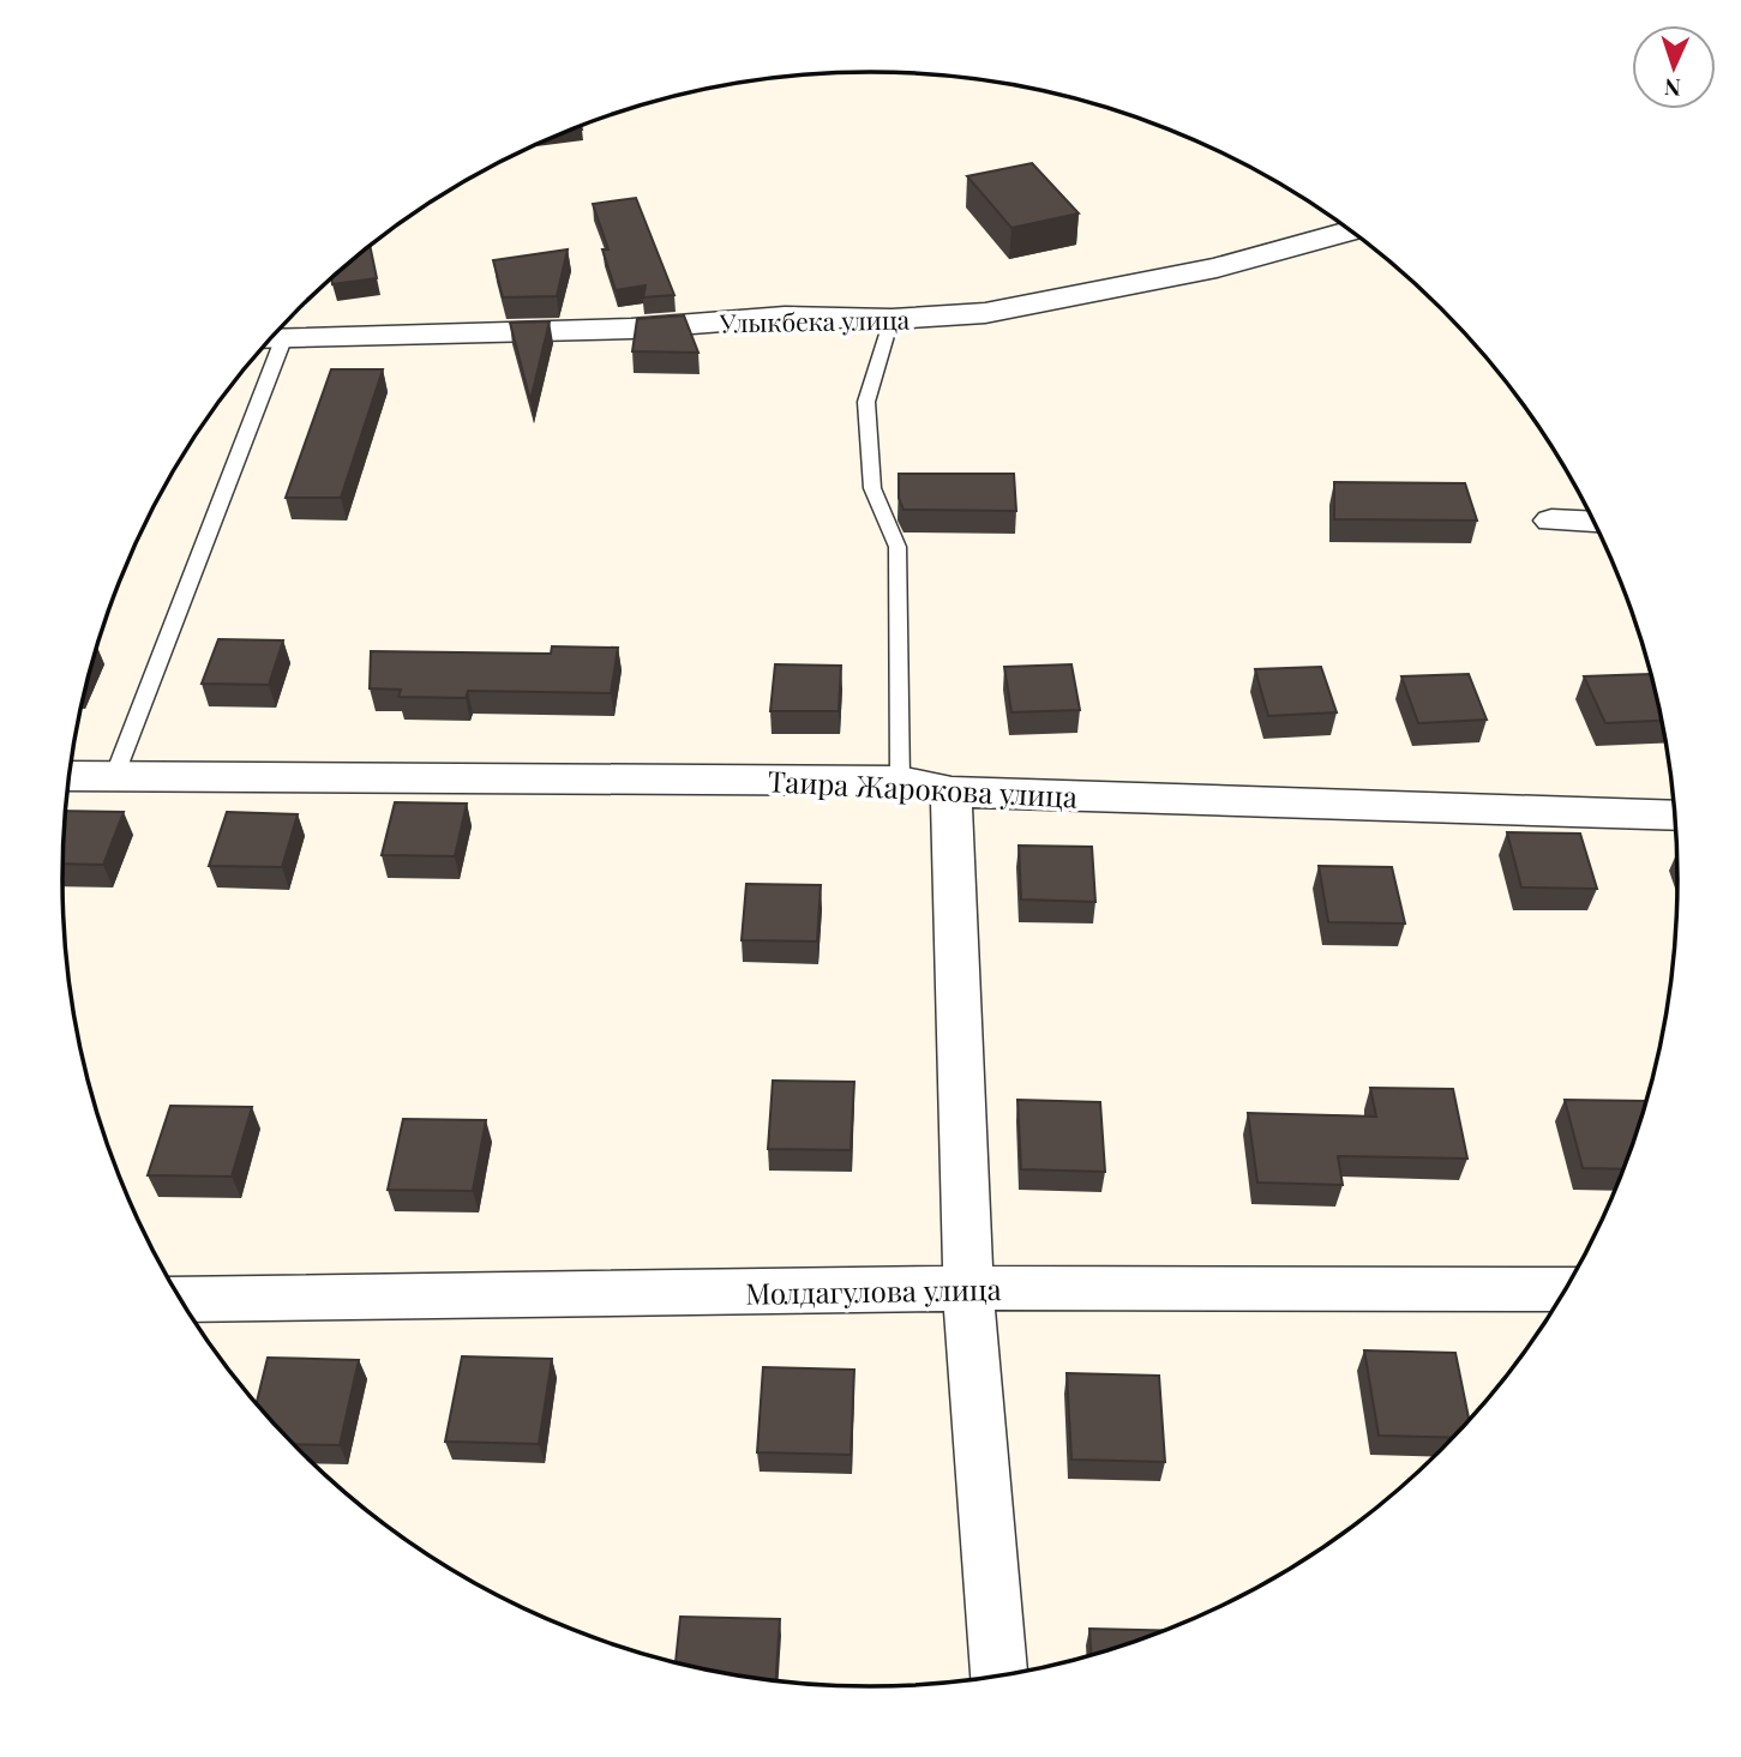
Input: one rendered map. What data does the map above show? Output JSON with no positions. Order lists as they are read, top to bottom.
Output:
{
  "streets": {
    "street": ["Улыкбека улица", "Таира Жарокова улица", "Молдагулова улица"]
  },
  "north": "bottom"
}
